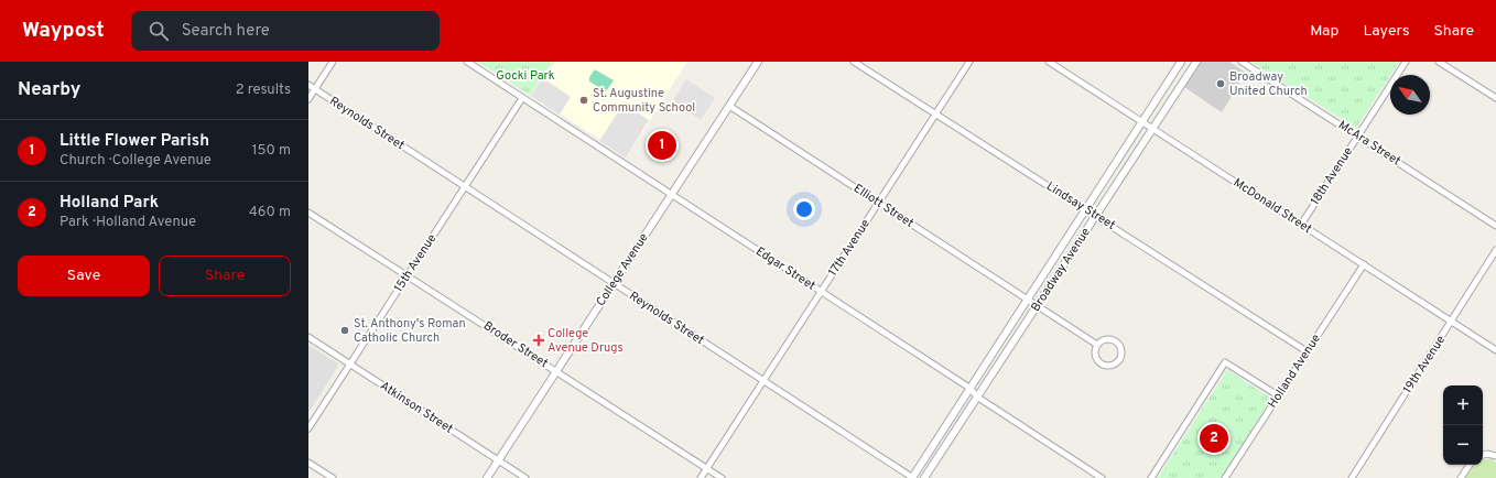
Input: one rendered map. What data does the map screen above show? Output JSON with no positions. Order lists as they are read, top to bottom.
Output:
{
  "streets": {
    "street": [
      "Reynolds Street",
      "McAra Street",
      "18th Avenue",
      "Elliott Street",
      "Lindsay Street",
      "McDonald Street",
      "17th Avenue",
      "15th Avenue",
      "Edgar Street",
      "College Avenue",
      "Broadway Avenue",
      "Broder Street",
      "19th Avenue",
      "Holland Avenue",
      "Atkinson Street"
    ]
  },
  "crossings": [
    ["Reynolds Street", "17th Avenue"],
    ["Reynolds Street", "15th Avenue"],
    ["Reynolds Street", "College Avenue"],
    ["Reynolds Street", "Broadway Avenue"],
    ["McAra Street", "18th Avenue"],
    ["18th Avenue", "McDonald Street"],
    ["Elliott Street", "17th Avenue"],
    ["Elliott Street", "College Avenue"],
    ["Elliott Street", "Broadway Avenue"],
    ["Lindsay Street", "17th Avenue"],
    ["Lindsay Street", "Broadway Avenue"],
    ["Lindsay Street", "Holland Avenue"],
    ["McDonald Street", "Broadway Avenue"],
    ["McDonald Street", "19th Avenue"],
    ["McDonald Street", "Holland Avenue"],
    ["17th Avenue", "Edgar Street"],
    ["17th Avenue", "Broder Street"],
    ["15th Avenue", "Edgar Street"],
    ["15th Avenue", "Broder Street"],
    ["15th Avenue", "Atkinson Street"],
    ["Edgar Street", "College Avenue"],
    ["Edgar Street", "Broadway Avenue"],
    ["College Avenue", "Broder Street"],
    ["College Avenue", "Atkinson Street"]
  ],
  "parks": ["Gocki Park"],
  "places": {
    "other": ["Broadway United Church", "St. Augustine Community School", "St. Anthony's Roman Catholic Church"],
    "health": ["College Avenue Drugs"]
  },
  "north": "top left",
  "page": {
    "header": "Waypost",
    "search": "Search here",
    "nav": ["Map", "Layers", "Share"],
    "heading": ["Nearby", "2 results"],
    "list": [
      {
        "mark": "1",
        "name": "Little Flower Parish",
        "note": "Church · College Avenue",
        "value": "150 m"
      },
      {
        "mark": "2",
        "name": "Holland Park",
        "note": "Park · Holland Avenue",
        "value": "460 m"
      }
    ],
    "pins": ["1", "2"],
    "buttons": ["Save", "Share"],
    "map_buttons": ["+", "−"]
  }
}
